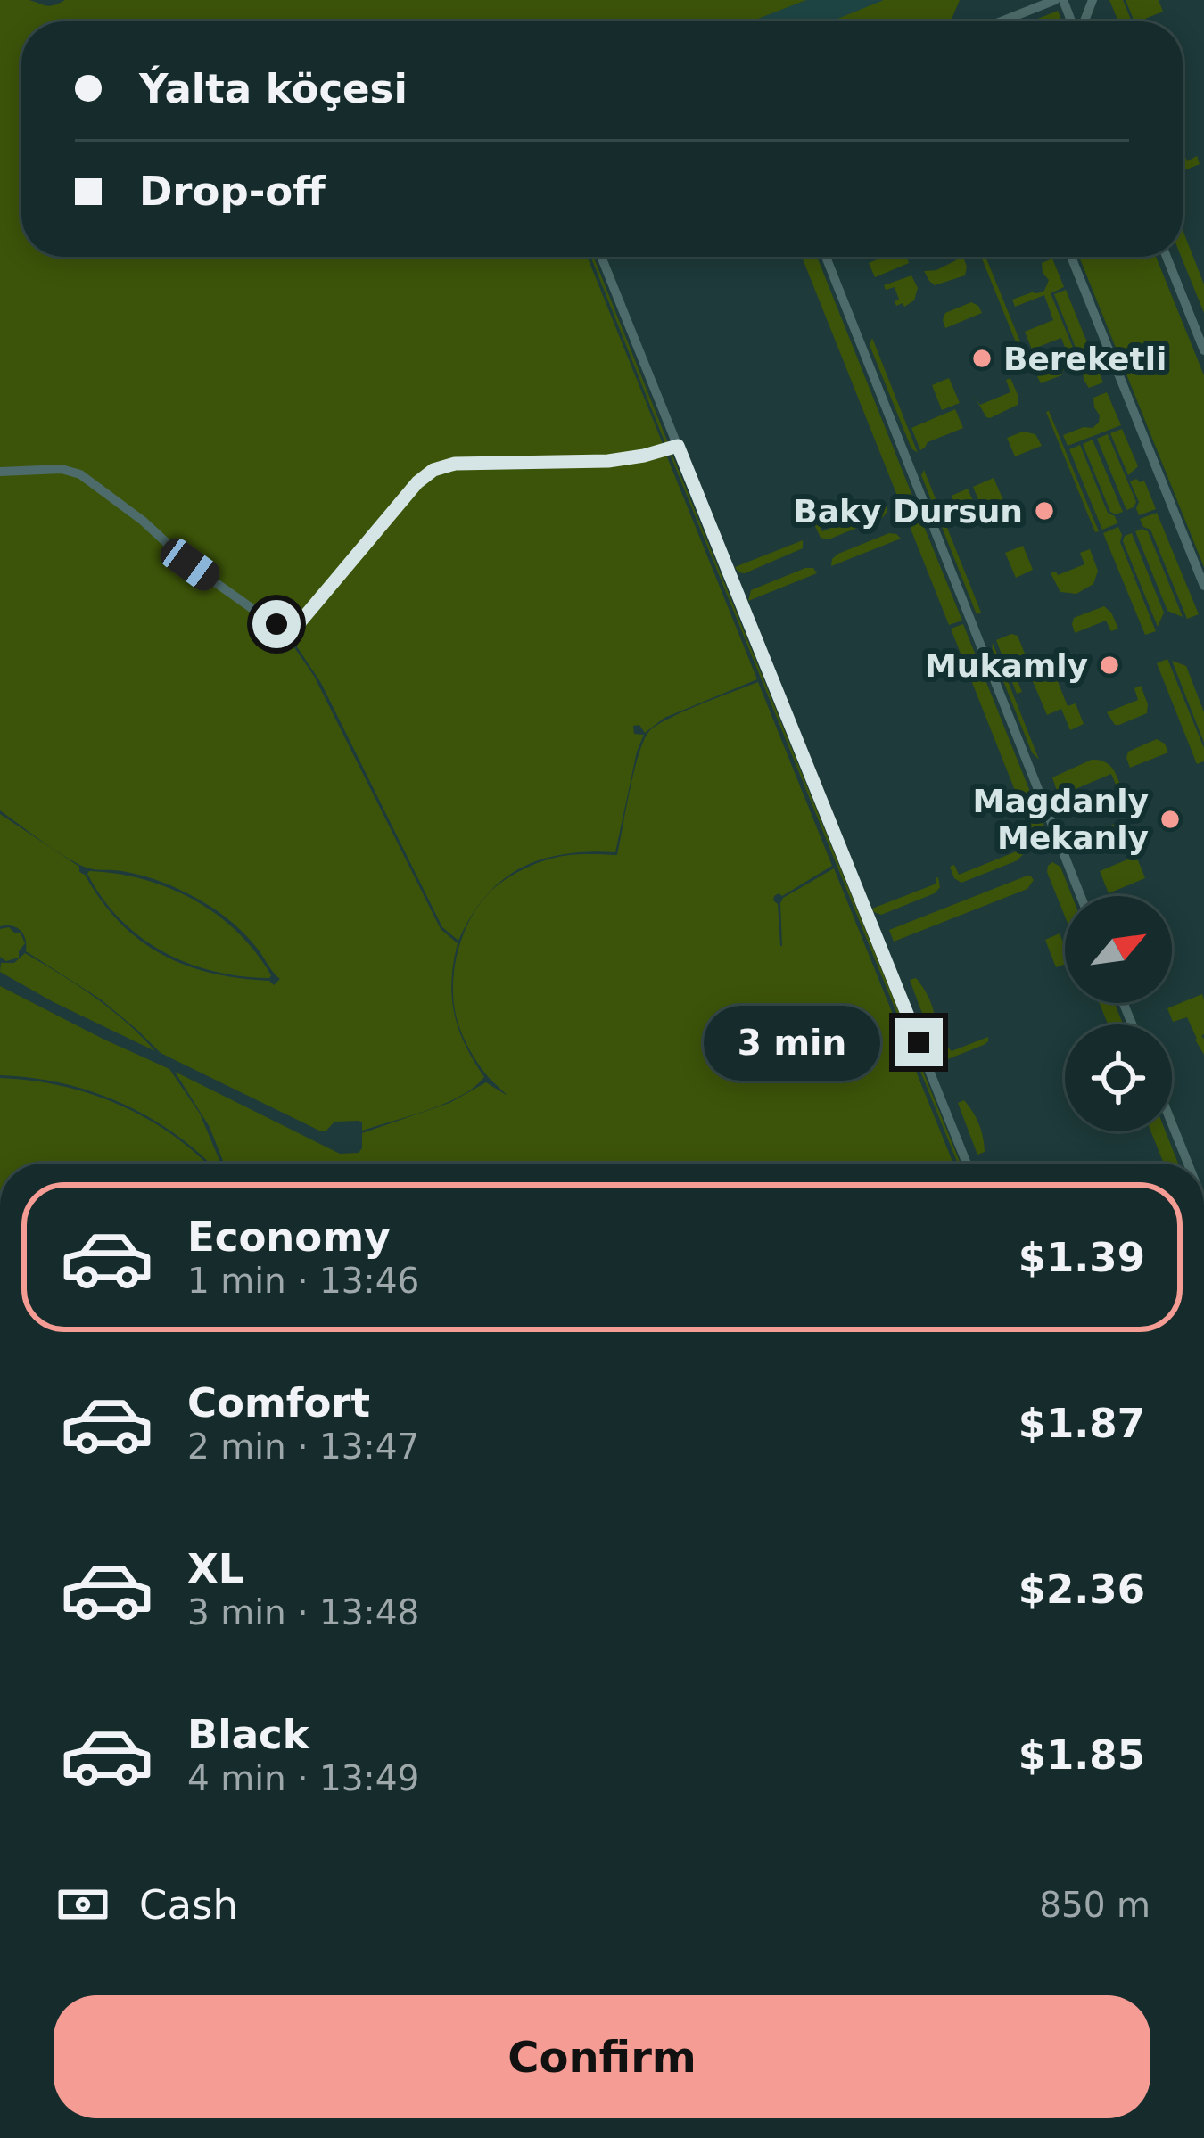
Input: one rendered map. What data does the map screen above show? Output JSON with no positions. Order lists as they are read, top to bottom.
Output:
{
  "places": [
    "Bereketli",
    "Baky Dursun",
    "Mukamly",
    "Magdanly Mekanly"
  ],
  "north": "top right",
  "page": {
    "banner": ["Ýalta köçesi", "Drop-off"],
    "bubble": "3 min",
    "list": [
      {
        "name": "Economy",
        "note": "1 min · 13:46",
        "value": "$1.39"
      },
      {
        "name": "Comfort",
        "note": "2 min · 13:47",
        "value": "$1.87"
      },
      {
        "name": "XL",
        "note": "3 min · 13:48",
        "value": "$2.36"
      },
      {
        "name": "Black",
        "note": "4 min · 13:49",
        "value": "$1.85"
      }
    ],
    "pay": ["Cash", "850 m"],
    "buttons": "Confirm"
  }
}
